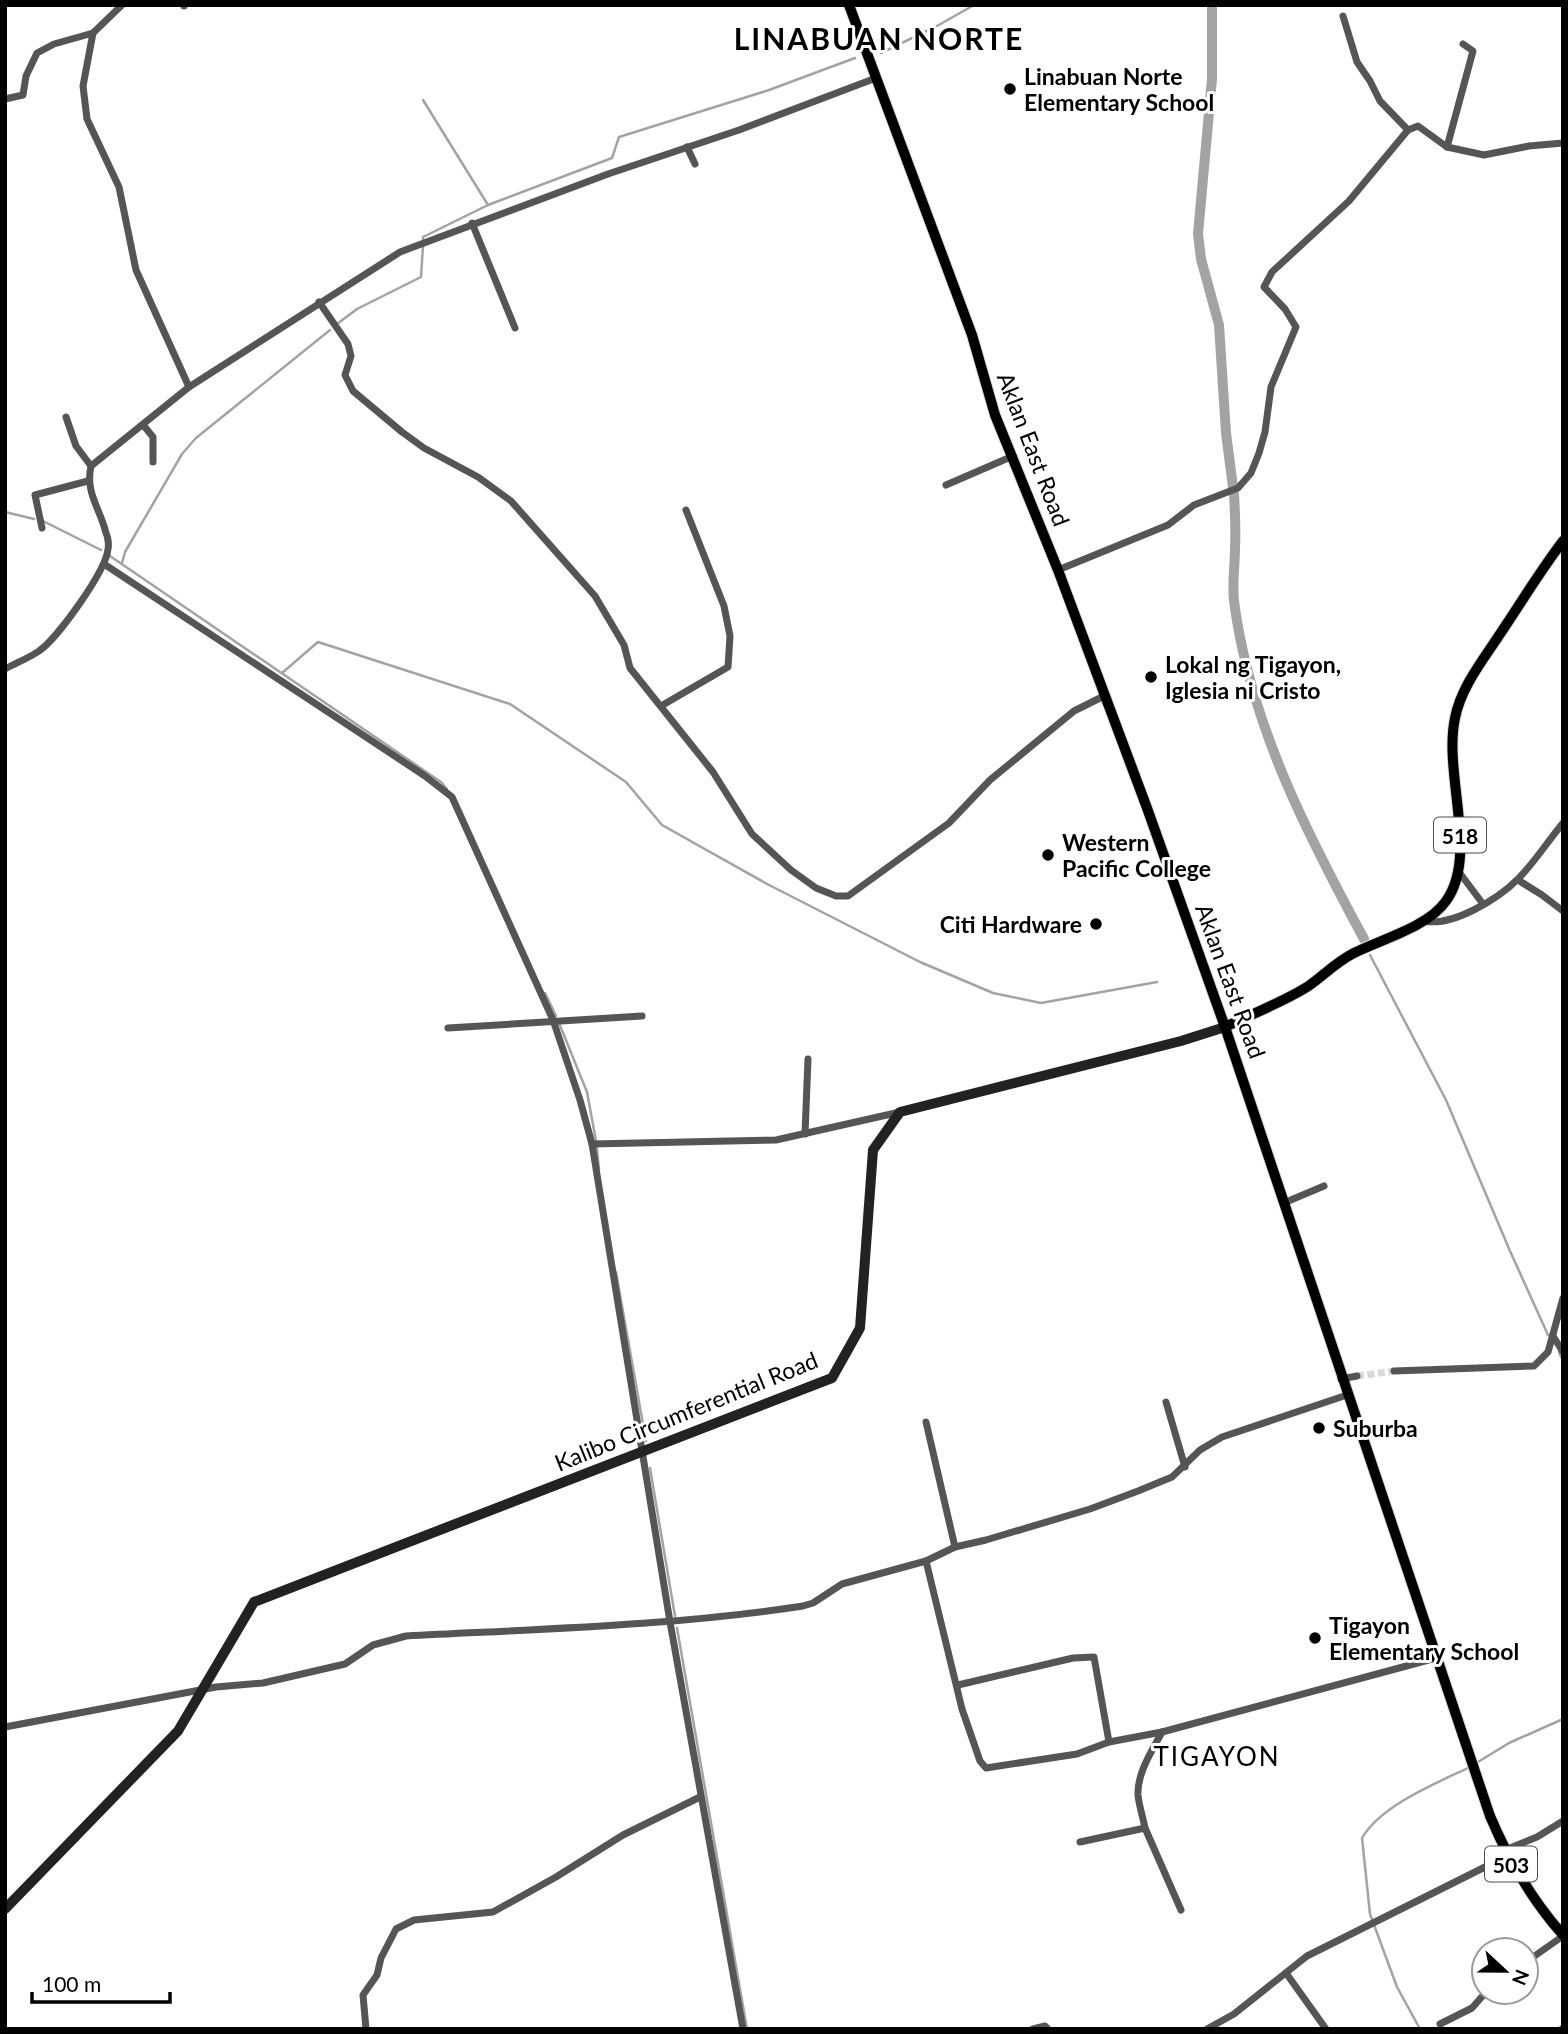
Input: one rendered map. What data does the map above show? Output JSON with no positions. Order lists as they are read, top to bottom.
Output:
{
  "streets": {
    "main road": [
      "Aklan East Road",
      "518",
      "Kalibo Circumferential Road",
      "503"
    ]
  },
  "crossings": [
    ["Aklan East Road", "518"],
    ["Aklan East Road", "503"],
    ["518", "Kalibo Circumferential Road"]
  ],
  "districts": ["LINABUAN NORTE", "TIGAYON"],
  "places": [
    "Linabuan Norte Elementary School",
    "Lokal ng Tigayon, Iglesia ni Cristo",
    "Western Pacific College",
    "Citi Hardware",
    "Suburba",
    "Tigayon Elementary School"
  ],
  "scale_bar": "100 m",
  "north": "right"
}
